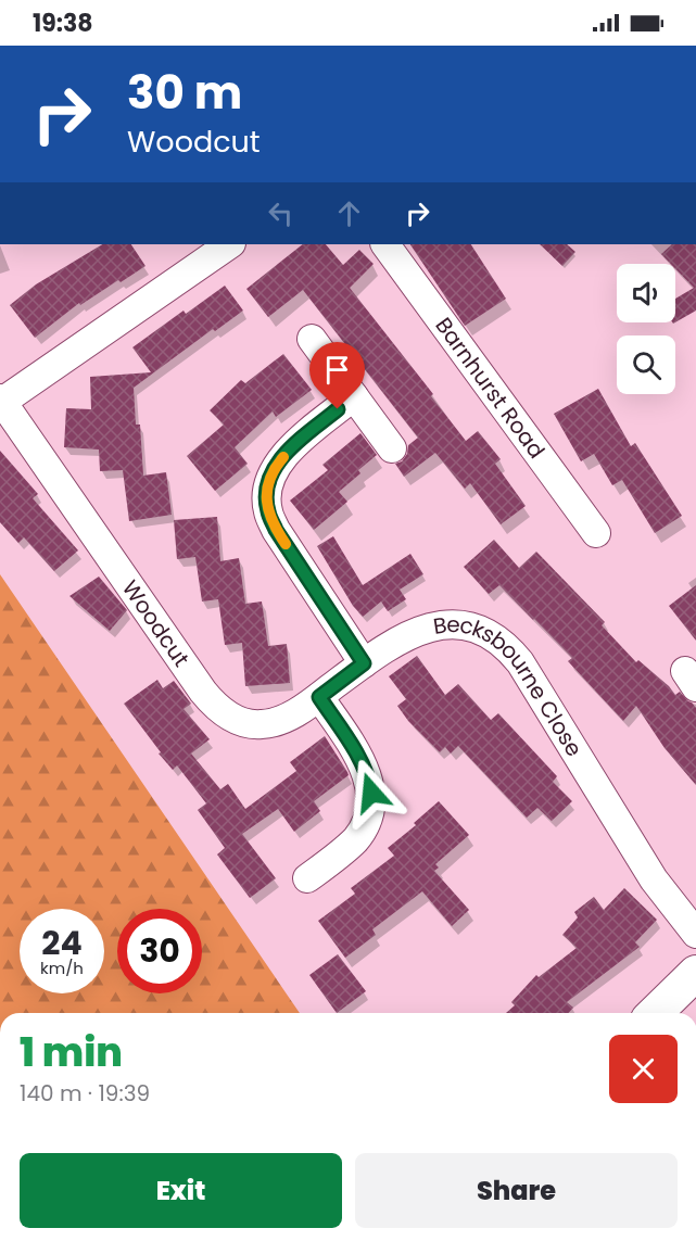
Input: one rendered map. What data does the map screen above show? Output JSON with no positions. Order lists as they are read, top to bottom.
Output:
{
  "streets": {
    "street": ["Barnhurst Road", "Woodcut", "Becksbourne Close"]
  },
  "crossings": [
    ["Woodcut", "Becksbourne Close"]
  ],
  "page": {
    "status": "19:38",
    "turn": ["30 m", "Woodcut"],
    "speed": "24 km/h",
    "limit": "30",
    "heading": ["1 min", "140 m · 19:39"],
    "buttons": ["Exit", "Share"]
  }
}
